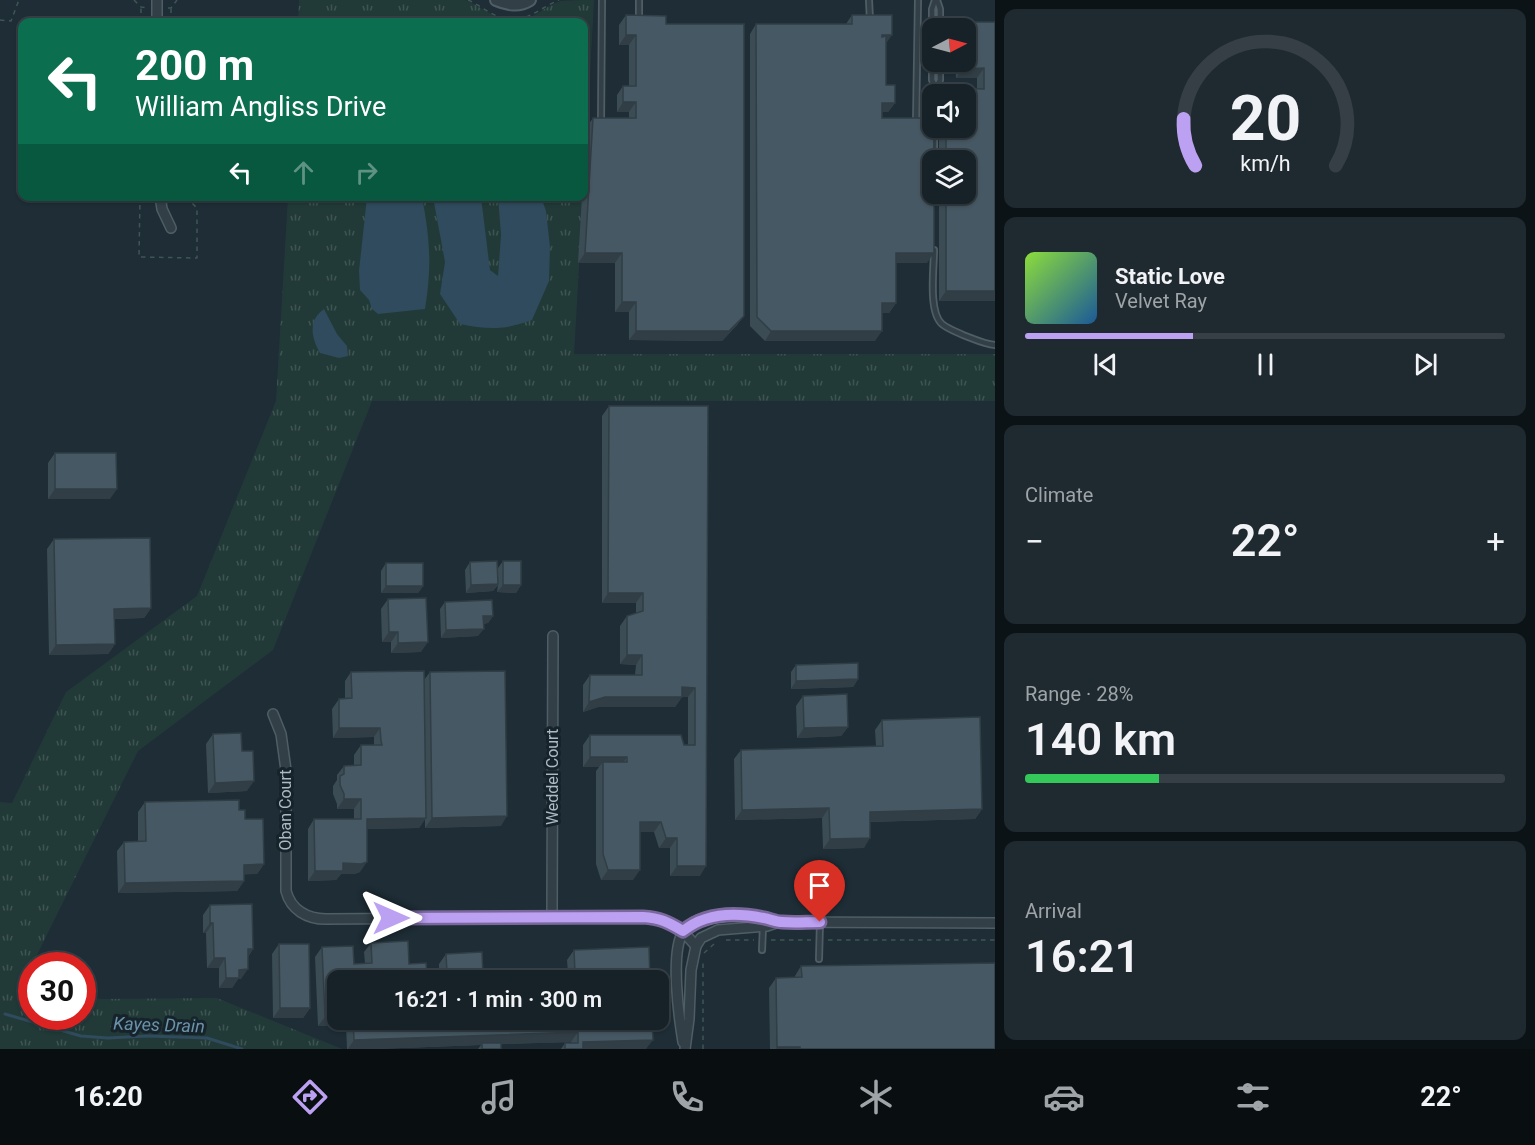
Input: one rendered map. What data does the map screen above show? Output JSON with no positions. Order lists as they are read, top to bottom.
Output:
{
  "streets": {
    "street": ["Weddel Court", "Oban Court"]
  },
  "crossings": [
    ["Weddel Court", "Oban Court"]
  ],
  "water": ["Kayes Drain"],
  "north": "right",
  "page": {
    "turn": ["200 m", "William Angliss Drive"],
    "song": ["Static Love", "Velvet Ray"],
    "tile": [
      "Climate",
      ["Range · 28%", "140 km"],
      ["Arrival", "16:21"]
    ],
    "heat": ["−", "22°", "+"],
    "limit": "30",
    "trip": "16:21 · 1 min · 300 m",
    "tabs": ["16:20", "22°"],
    "gauge": ["20", "km/h"]
  }
}
